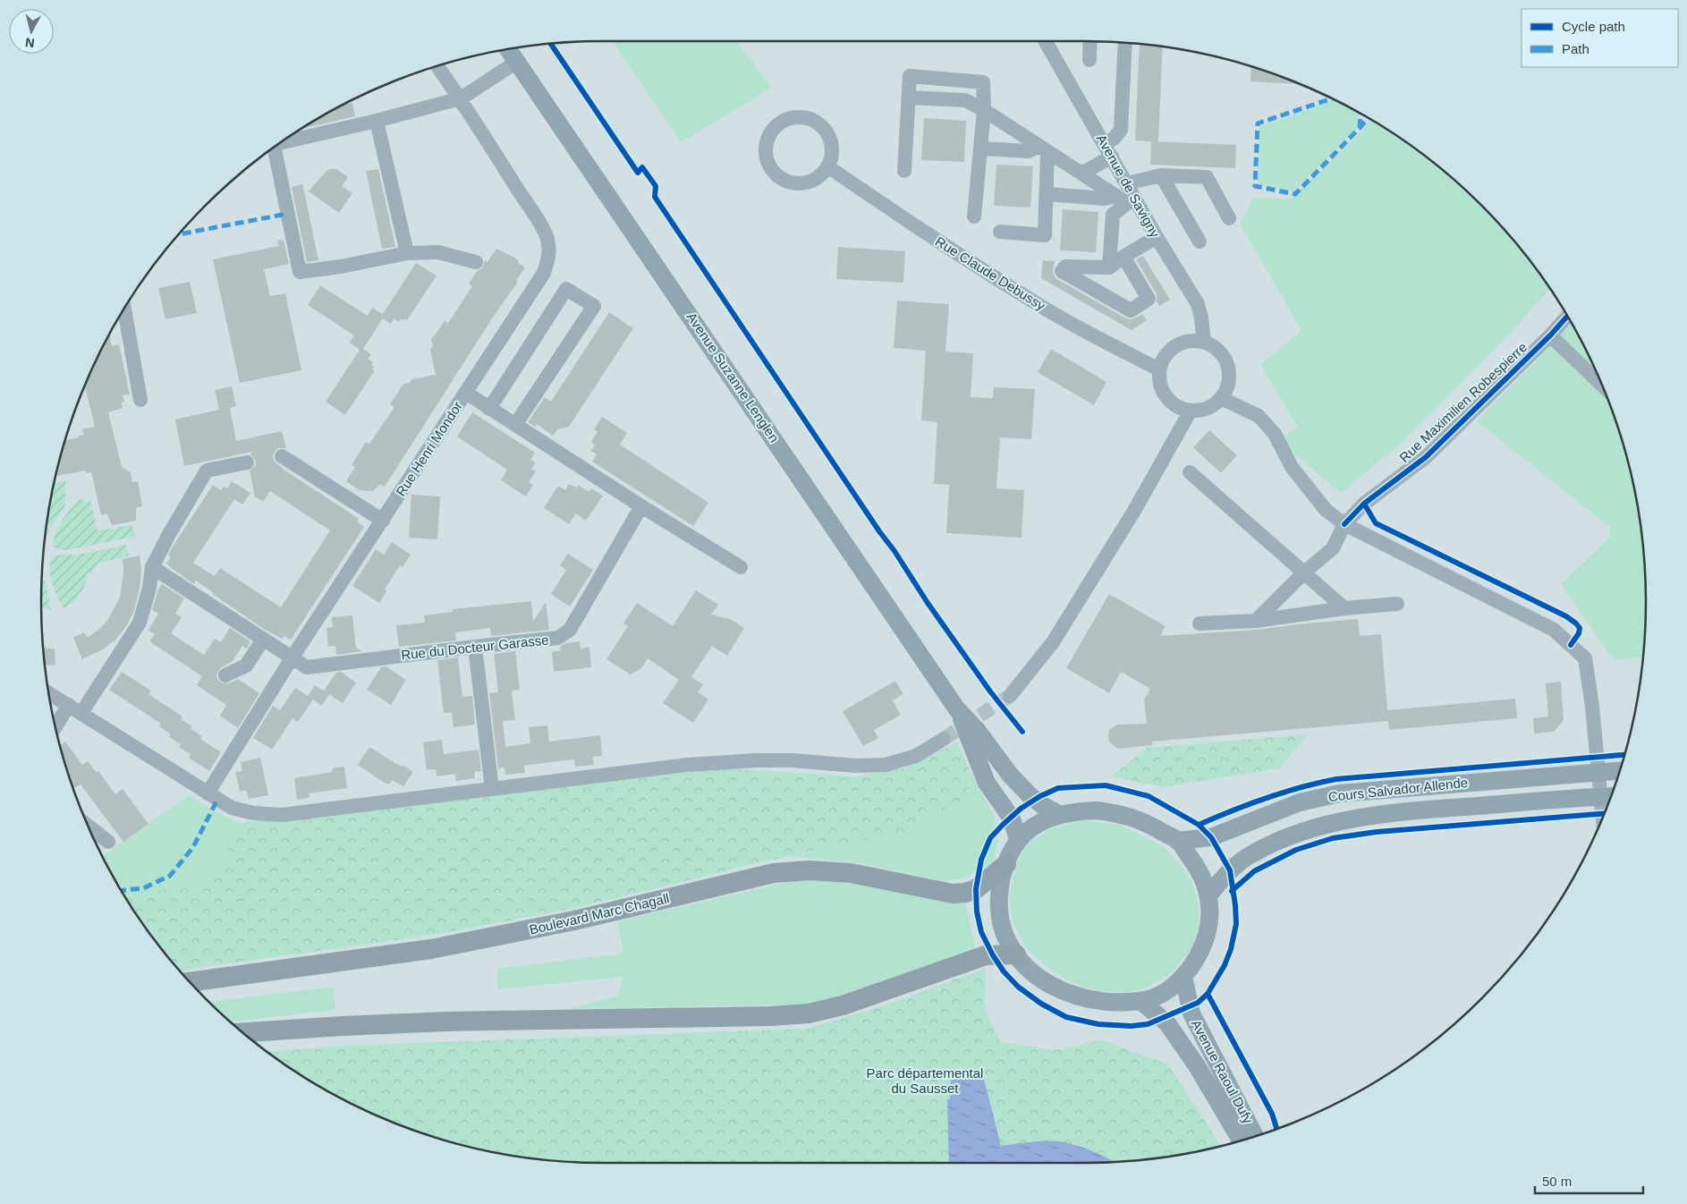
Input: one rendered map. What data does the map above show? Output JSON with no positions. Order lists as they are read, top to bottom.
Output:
{
  "streets": {
    "highway": ["Boulevard Marc Chagall"],
    "main road": ["Avenue Suzanne Lenglen", "Cours Salvador Allende", "Avenue Raoul Dufy"],
    "street": [
      "Avenue de Savigny",
      "Rue Claude Debussy",
      "Rue Maximilien Robespierre",
      "Rue Henri Mondor",
      "Rue du Docteur Garasse"
    ]
  },
  "crossings": [
    ["Avenue de Savigny", "Rue Claude Debussy"],
    ["Rue Henri Mondor", "Rue du Docteur Garasse"]
  ],
  "parks": ["Parc départemental du Sausset"],
  "legend": ["Cycle path", "Path"],
  "scale_bar": "50 m",
  "north": "bottom"
}
